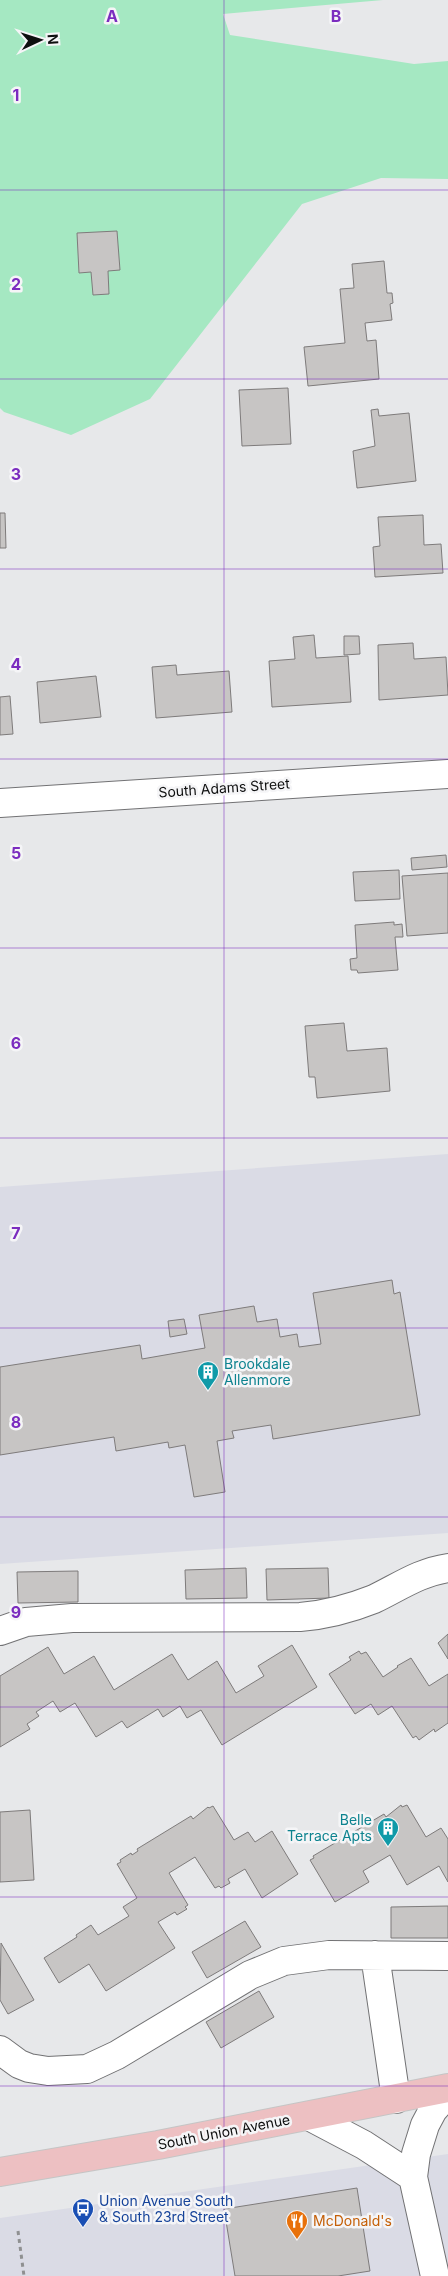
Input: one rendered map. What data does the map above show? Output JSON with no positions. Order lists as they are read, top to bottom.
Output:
{
  "streets": {
    "main road": ["South Union Avenue"],
    "street": ["South Adams Street"]
  },
  "places": {
    "building": ["Brookdale Allenmore", "Belle Terrace Apts"],
    "bus stop": ["Union Avenue South & South 23rd Street"],
    "restaurant": ["McDonald's"]
  },
  "north": "right",
  "grid": {
    "columns": ["A", "B"],
    "rows": [
      "1",
      "2",
      "3",
      "4",
      "5",
      "6",
      "7",
      "8",
      "9"
    ]
  }
}
